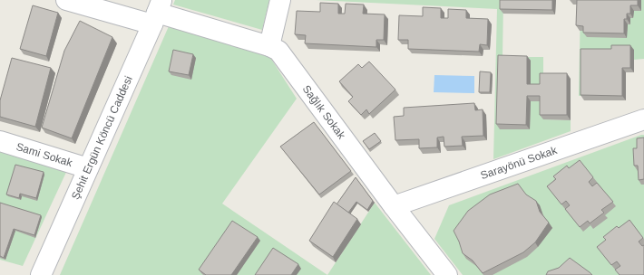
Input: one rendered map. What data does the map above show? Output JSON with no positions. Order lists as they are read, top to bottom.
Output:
{
  "streets": {
    "street": [
      "Sağlık Sokak",
      "Şehit Ergün Köncü Caddesi",
      "Sami Sokak",
      "Sarayönü Sokak"
    ]
  },
  "crossings": [
    ["Sağlık Sokak", "Şehit Ergün Köncü Caddesi"],
    ["Sağlık Sokak", "Sarayönü Sokak"],
    ["Şehit Ergün Köncü Caddesi", "Sami Sokak"]
  ]
}
